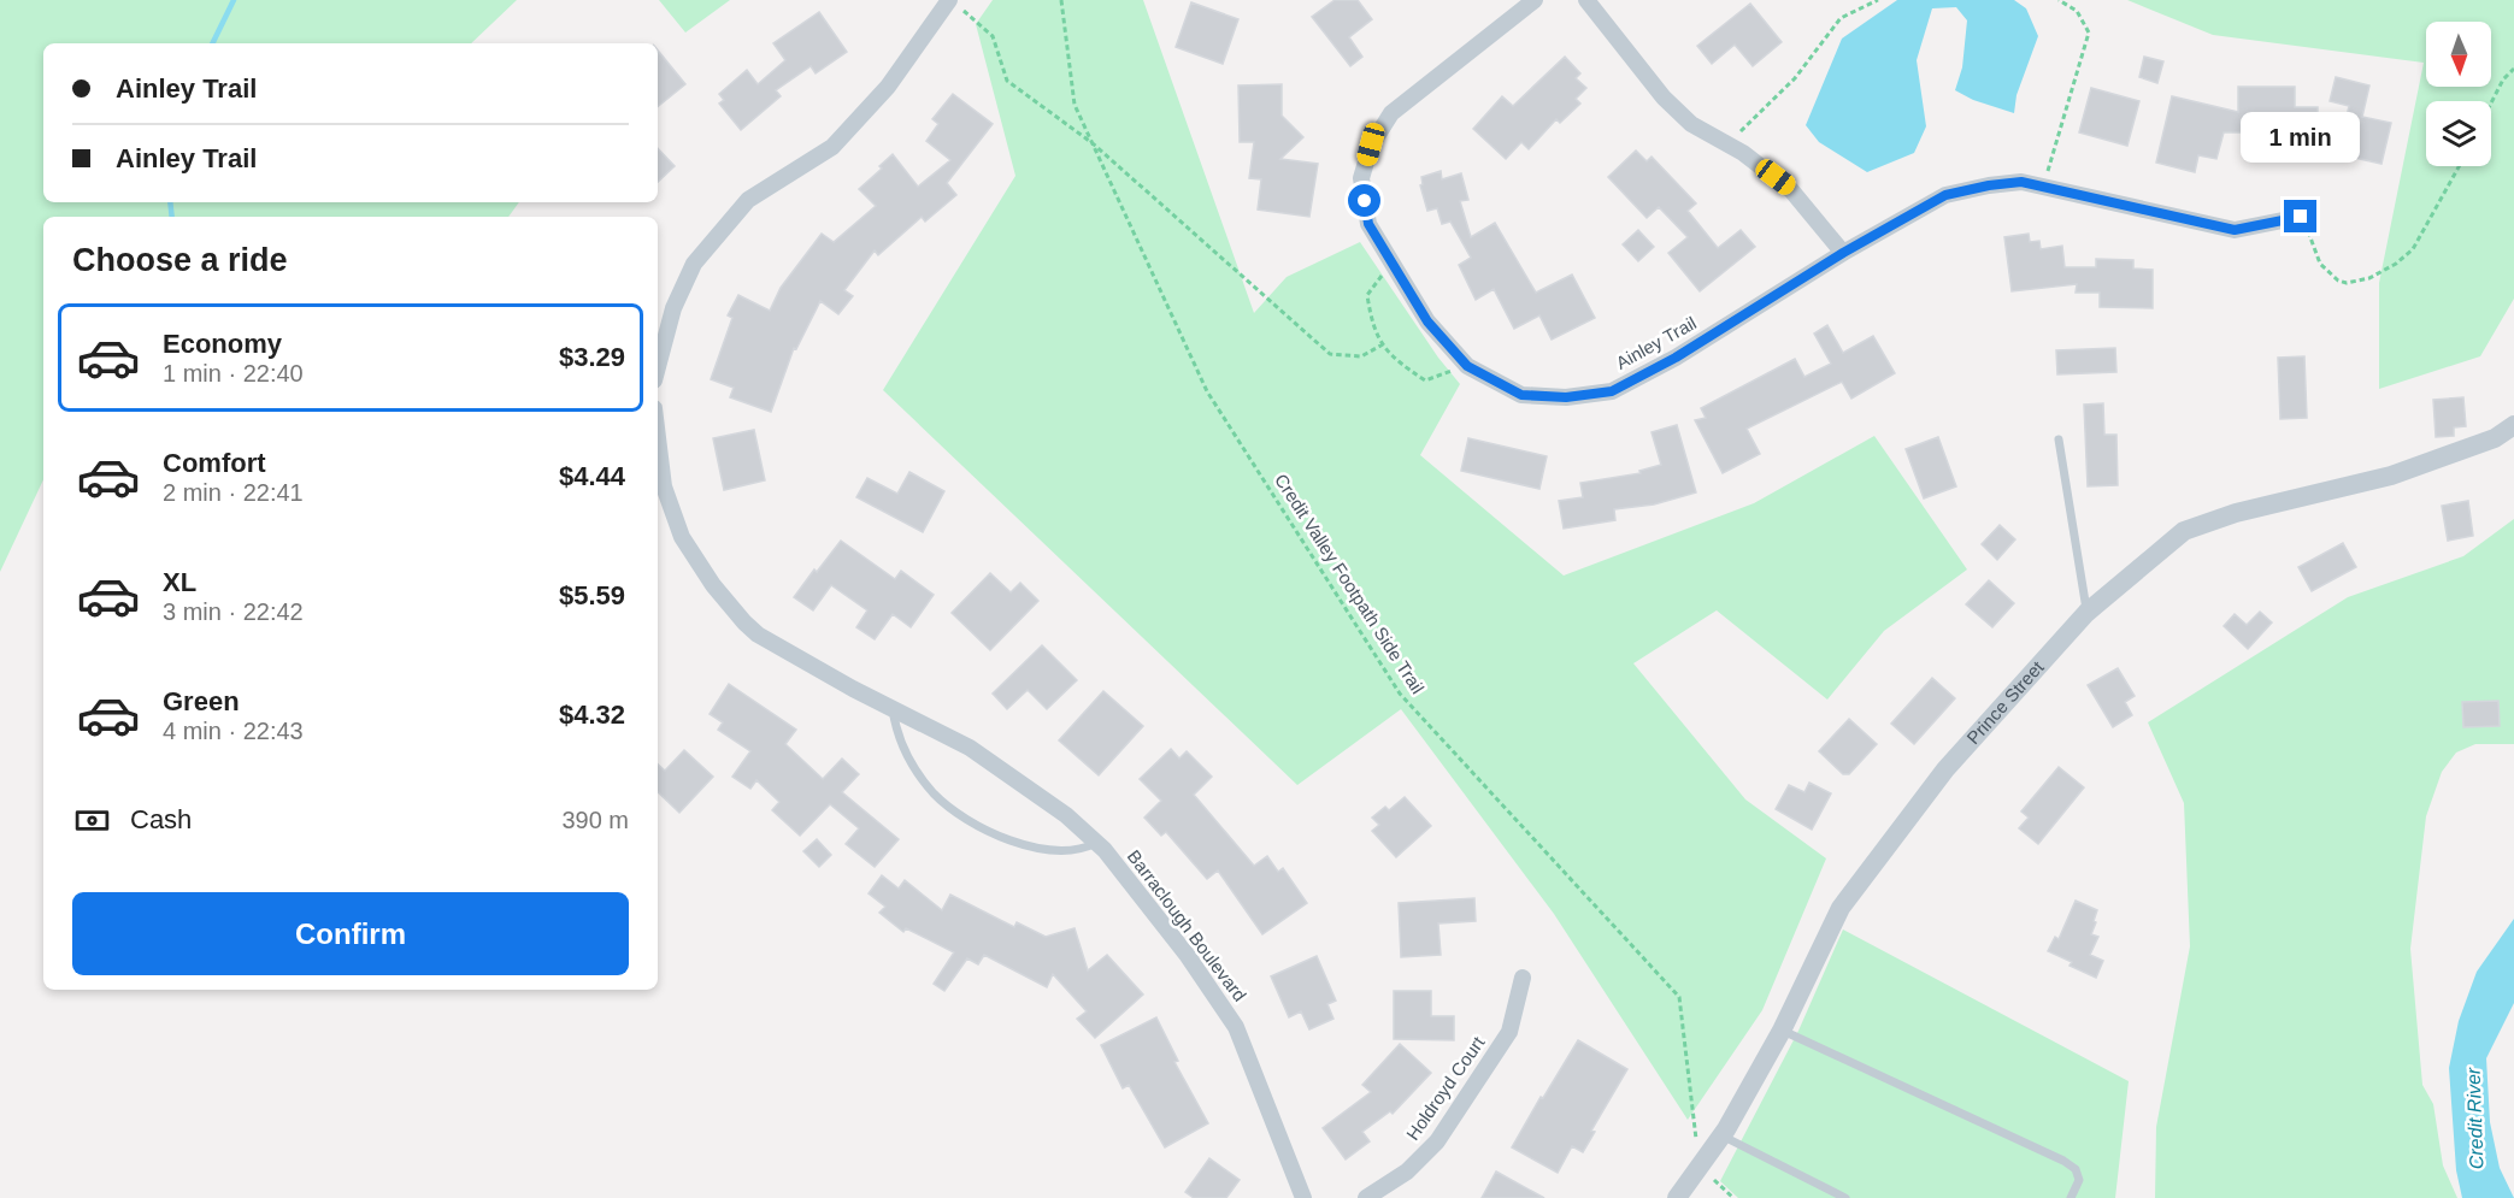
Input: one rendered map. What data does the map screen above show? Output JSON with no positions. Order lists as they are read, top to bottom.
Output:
{
  "streets": {
    "street": [
      "Ainley Trail",
      "Prince Street",
      "Barraclough Boulevard",
      "Holdroyd Court"
    ],
    "path": ["Credit Valley Footpath Side Trail"]
  },
  "crossings": [
    ["Credit Valley Footpath Side Trail", "Prince Street"]
  ],
  "water": ["Credit River"],
  "north": "bottom",
  "page": {
    "banner": ["Ainley Trail", "Ainley Trail"],
    "bubble": "1 min",
    "heading": "Choose a ride",
    "list": [
      {
        "name": "Economy",
        "note": "1 min · 22:40",
        "value": "$3.29"
      },
      {
        "name": "Comfort",
        "note": "2 min · 22:41",
        "value": "$4.44"
      },
      {
        "name": "XL",
        "note": "3 min · 22:42",
        "value": "$5.59"
      },
      {
        "name": "Green",
        "note": "4 min · 22:43",
        "value": "$4.32"
      }
    ],
    "pay": ["Cash", "390 m"],
    "buttons": "Confirm"
  }
}
